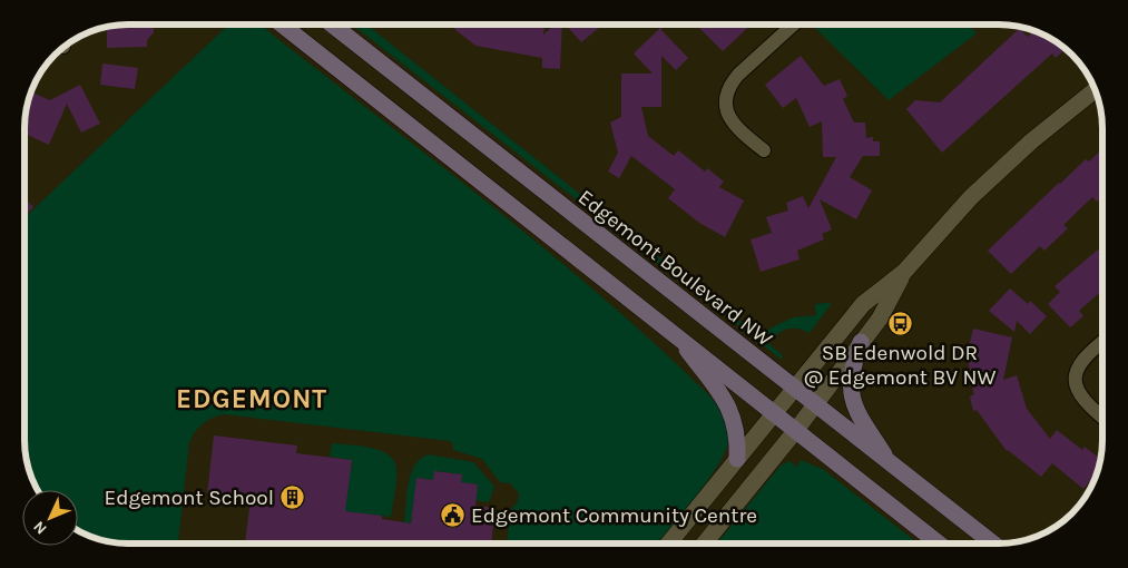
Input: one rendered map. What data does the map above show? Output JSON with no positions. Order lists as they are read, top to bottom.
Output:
{
  "streets": {
    "main road": ["Edgemont Boulevard NW"]
  },
  "districts": ["EDGEMONT"],
  "places": {
    "bus stop": ["SB Edenwold DR @ Edgemont BV NW"],
    "building": ["Edgemont School"],
    "public building": ["Edgemont Community Centre"]
  },
  "north": "bottom left"
}
